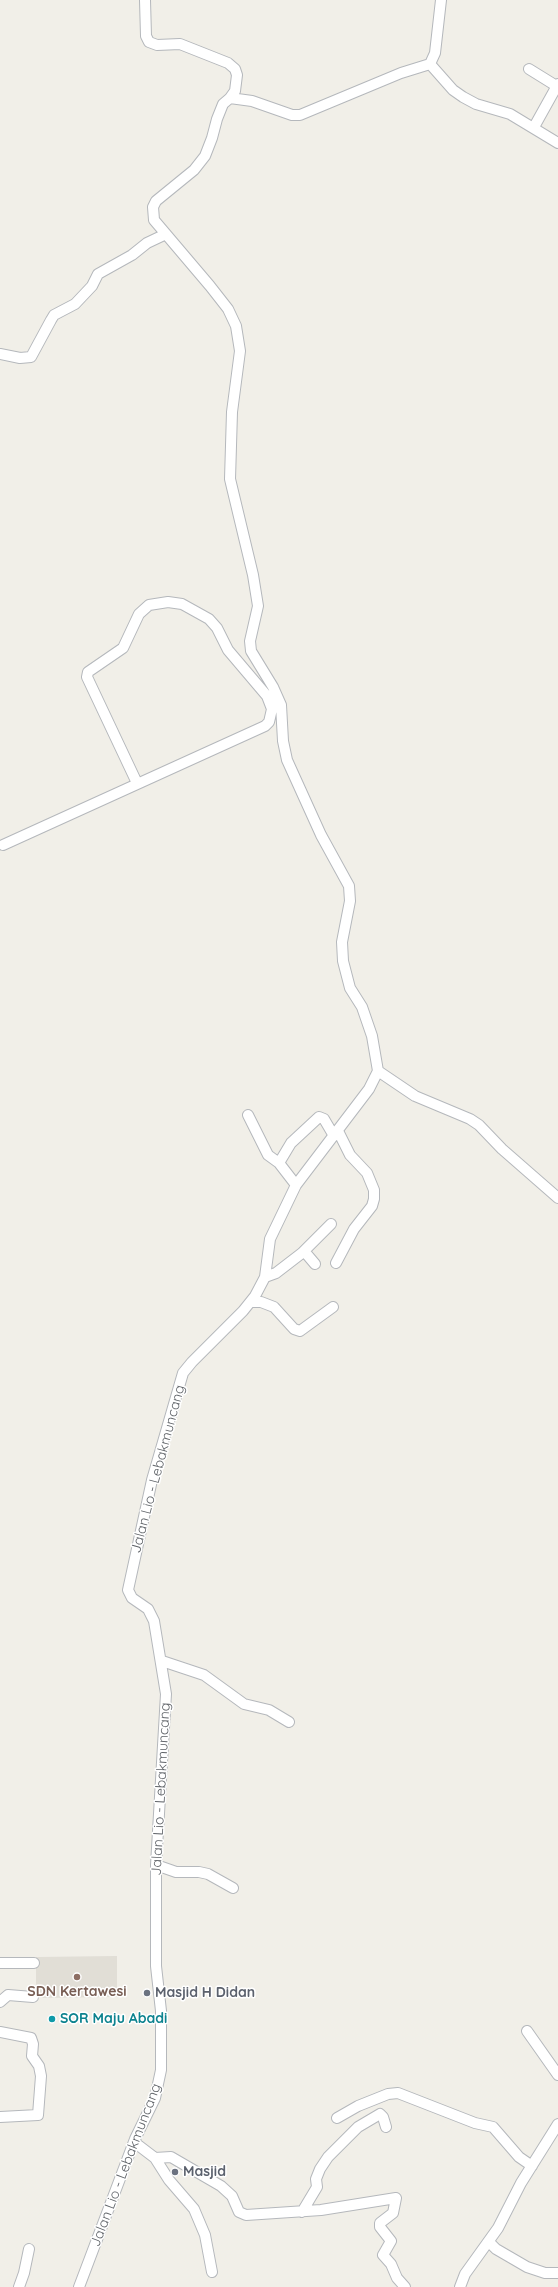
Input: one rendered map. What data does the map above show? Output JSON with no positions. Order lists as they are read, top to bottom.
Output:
{
  "streets": {
    "street": ["Jalan Lio - Lebakmuncang"]
  },
  "places": [
    "SDN Kertawesi",
    "Masjid H Didan",
    "SOR Maju Abadi",
    "Masjid"
  ]
}
